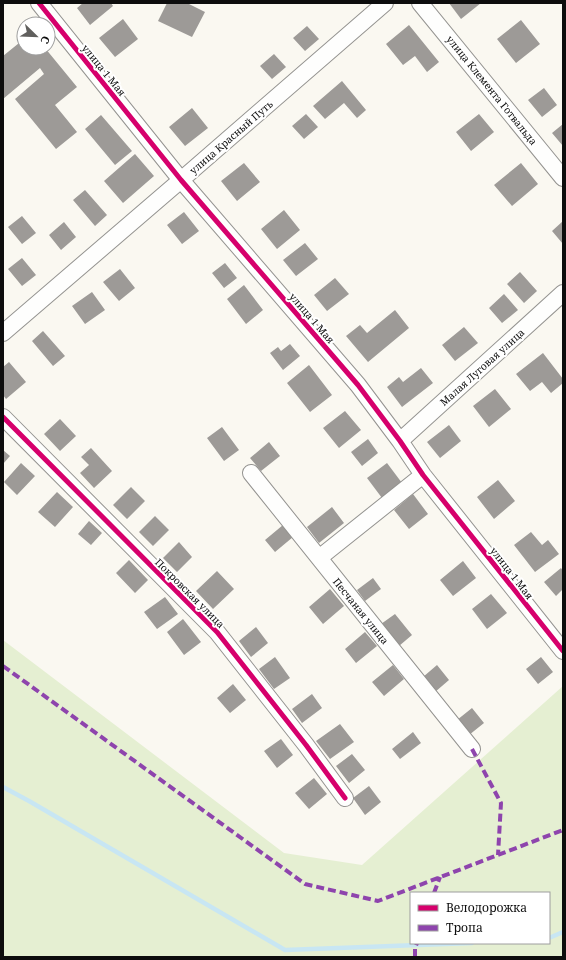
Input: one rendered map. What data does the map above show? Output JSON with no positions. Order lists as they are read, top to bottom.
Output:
{
  "streets": {
    "street": [
      "улица 1 Мая",
      "улица Клемента Готвальда",
      "улица Красный Путь",
      "Малая Луговая улица",
      "Покровская улица",
      "Песчаная улица"
    ]
  },
  "crossings": [
    ["улица 1 Мая", "улица Красный Путь"],
    ["улица 1 Мая", "Малая Луговая улица"]
  ],
  "legend": ["Велодорожка", "Тропа"],
  "north": "bottom right"
}
